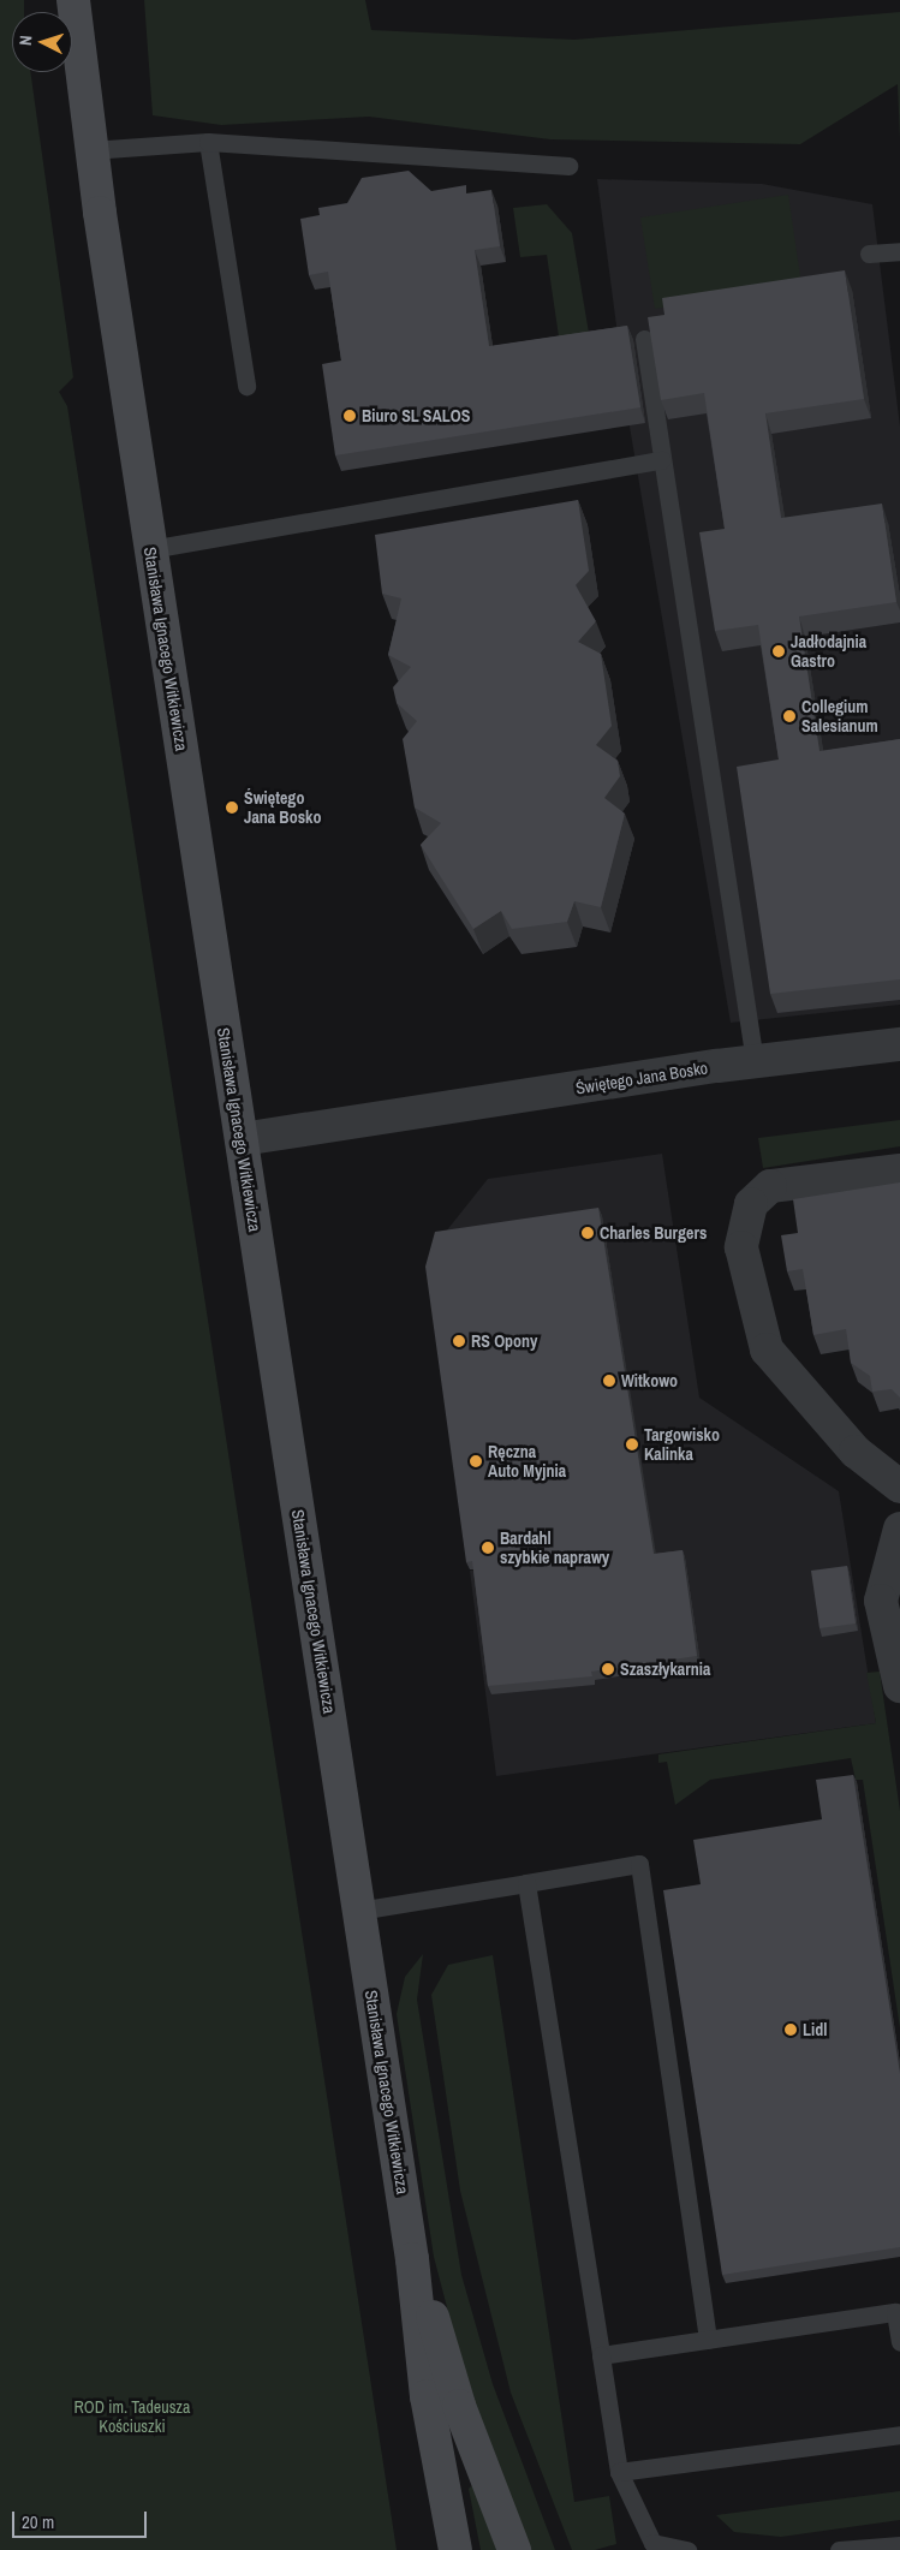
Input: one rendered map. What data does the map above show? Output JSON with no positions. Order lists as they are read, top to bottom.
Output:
{
  "streets": {
    "street": ["Stanisława Ignacego Witkiewicza", "Świętego Jana Bosko"]
  },
  "crossings": [
    ["Stanisława Ignacego Witkiewicza", "Świętego Jana Bosko"]
  ],
  "parks": ["ROD im. Tadeusza Kościuszki"],
  "places": [
    "Biuro SL SALOS",
    "Jadłodajnia Gastro",
    "Collegium Salesianum",
    "Świętego Jana Bosko",
    "Charles Burgers",
    "RS Opony",
    "Witkowo",
    "Targowisko Kalinka",
    "Ręczna Auto Myjnia",
    "Bardahl szybkie naprawy",
    "Szaszłykarnia",
    "Lidl"
  ],
  "scale_bar": "20 m",
  "north": "left"
}
